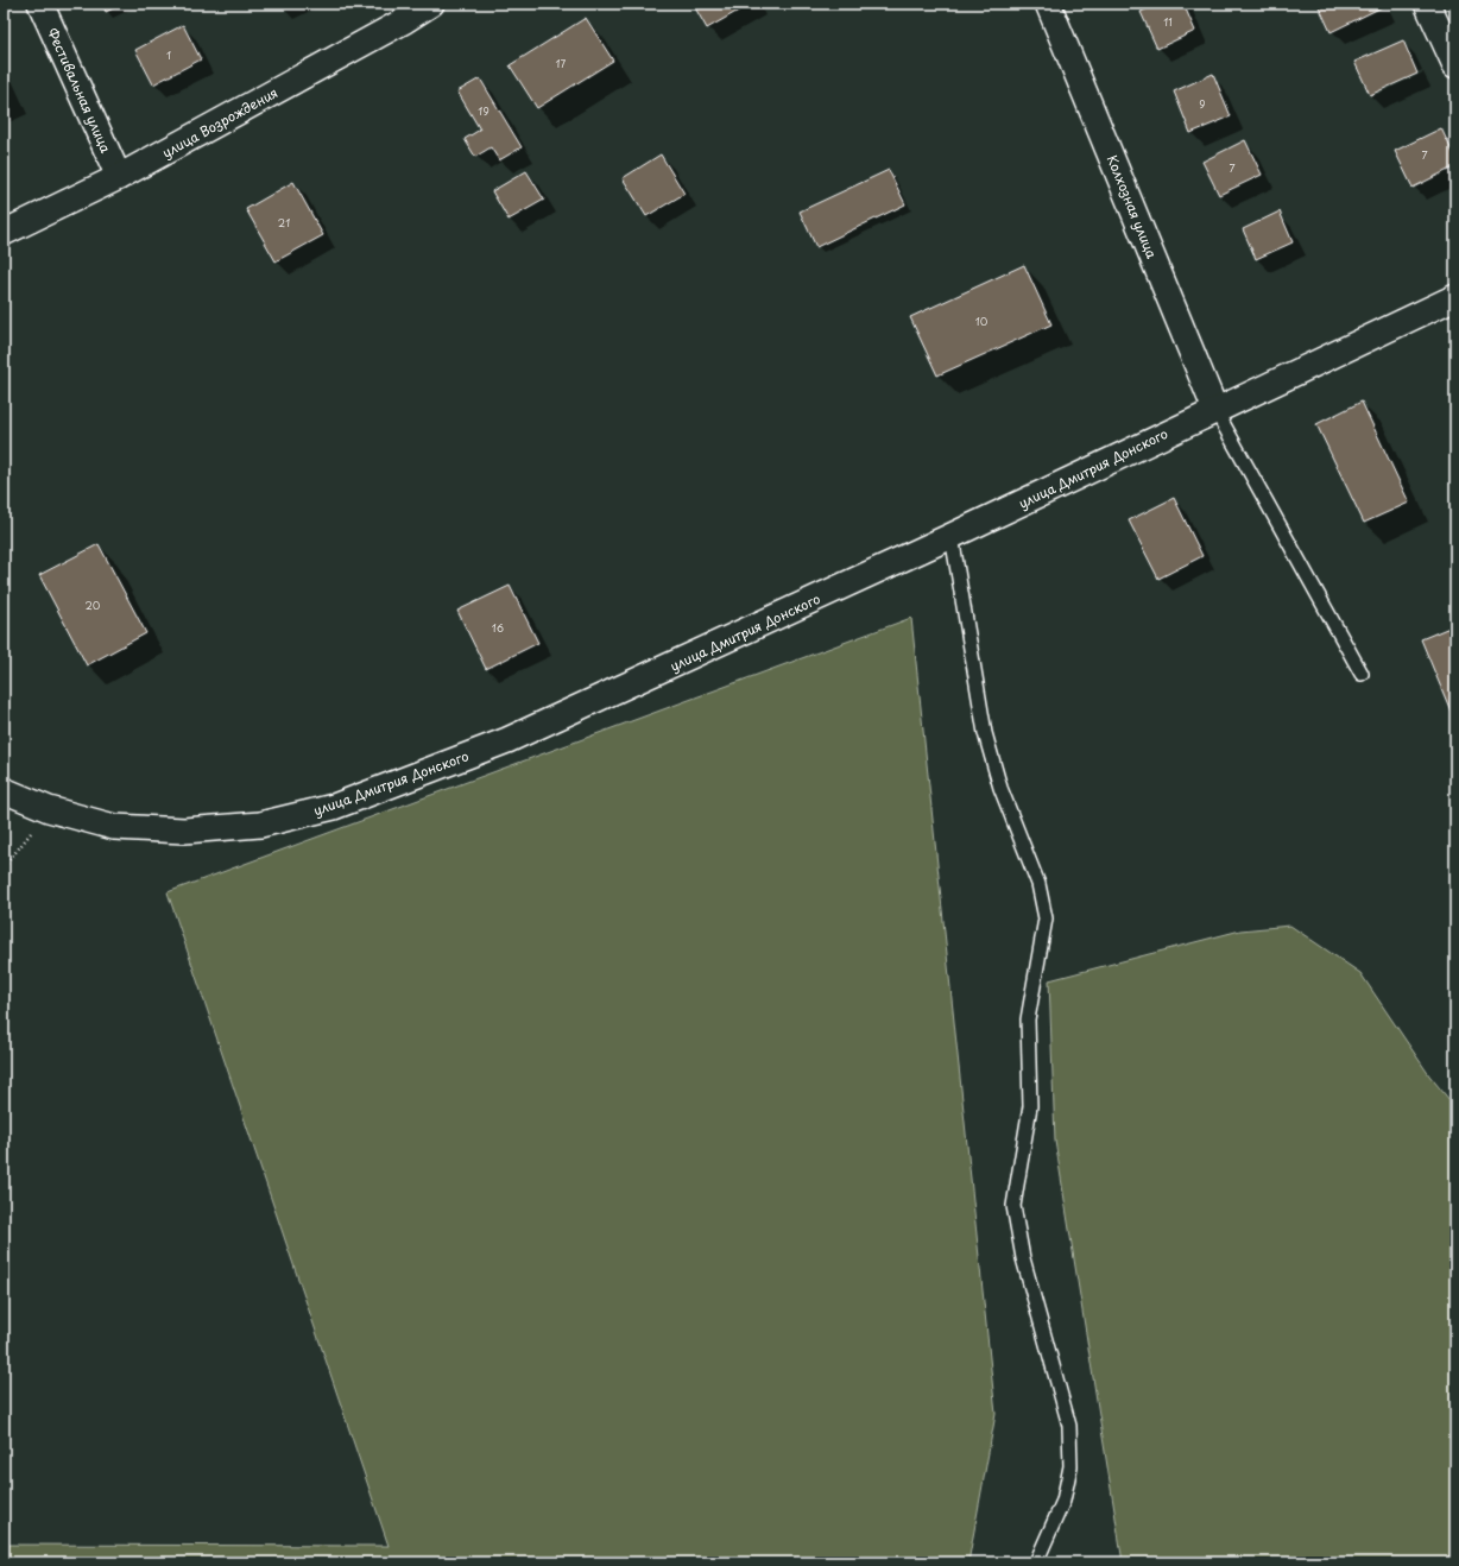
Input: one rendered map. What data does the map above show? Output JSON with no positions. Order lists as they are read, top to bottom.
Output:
{
  "streets": {
    "street": [
      "Фестивальная улица",
      "улица Возрождения",
      "Колхозная улица",
      "улица Дмитрия Донского"
    ]
  },
  "crossings": [
    ["Фестивальная улица", "улица Возрождения"],
    ["Колхозная улица", "улица Дмитрия Донского"]
  ],
  "house_numbers": [
    "11",
    "1",
    "17",
    "9",
    "19",
    "7",
    "7",
    "21",
    "10",
    "20",
    "16"
  ]
}
